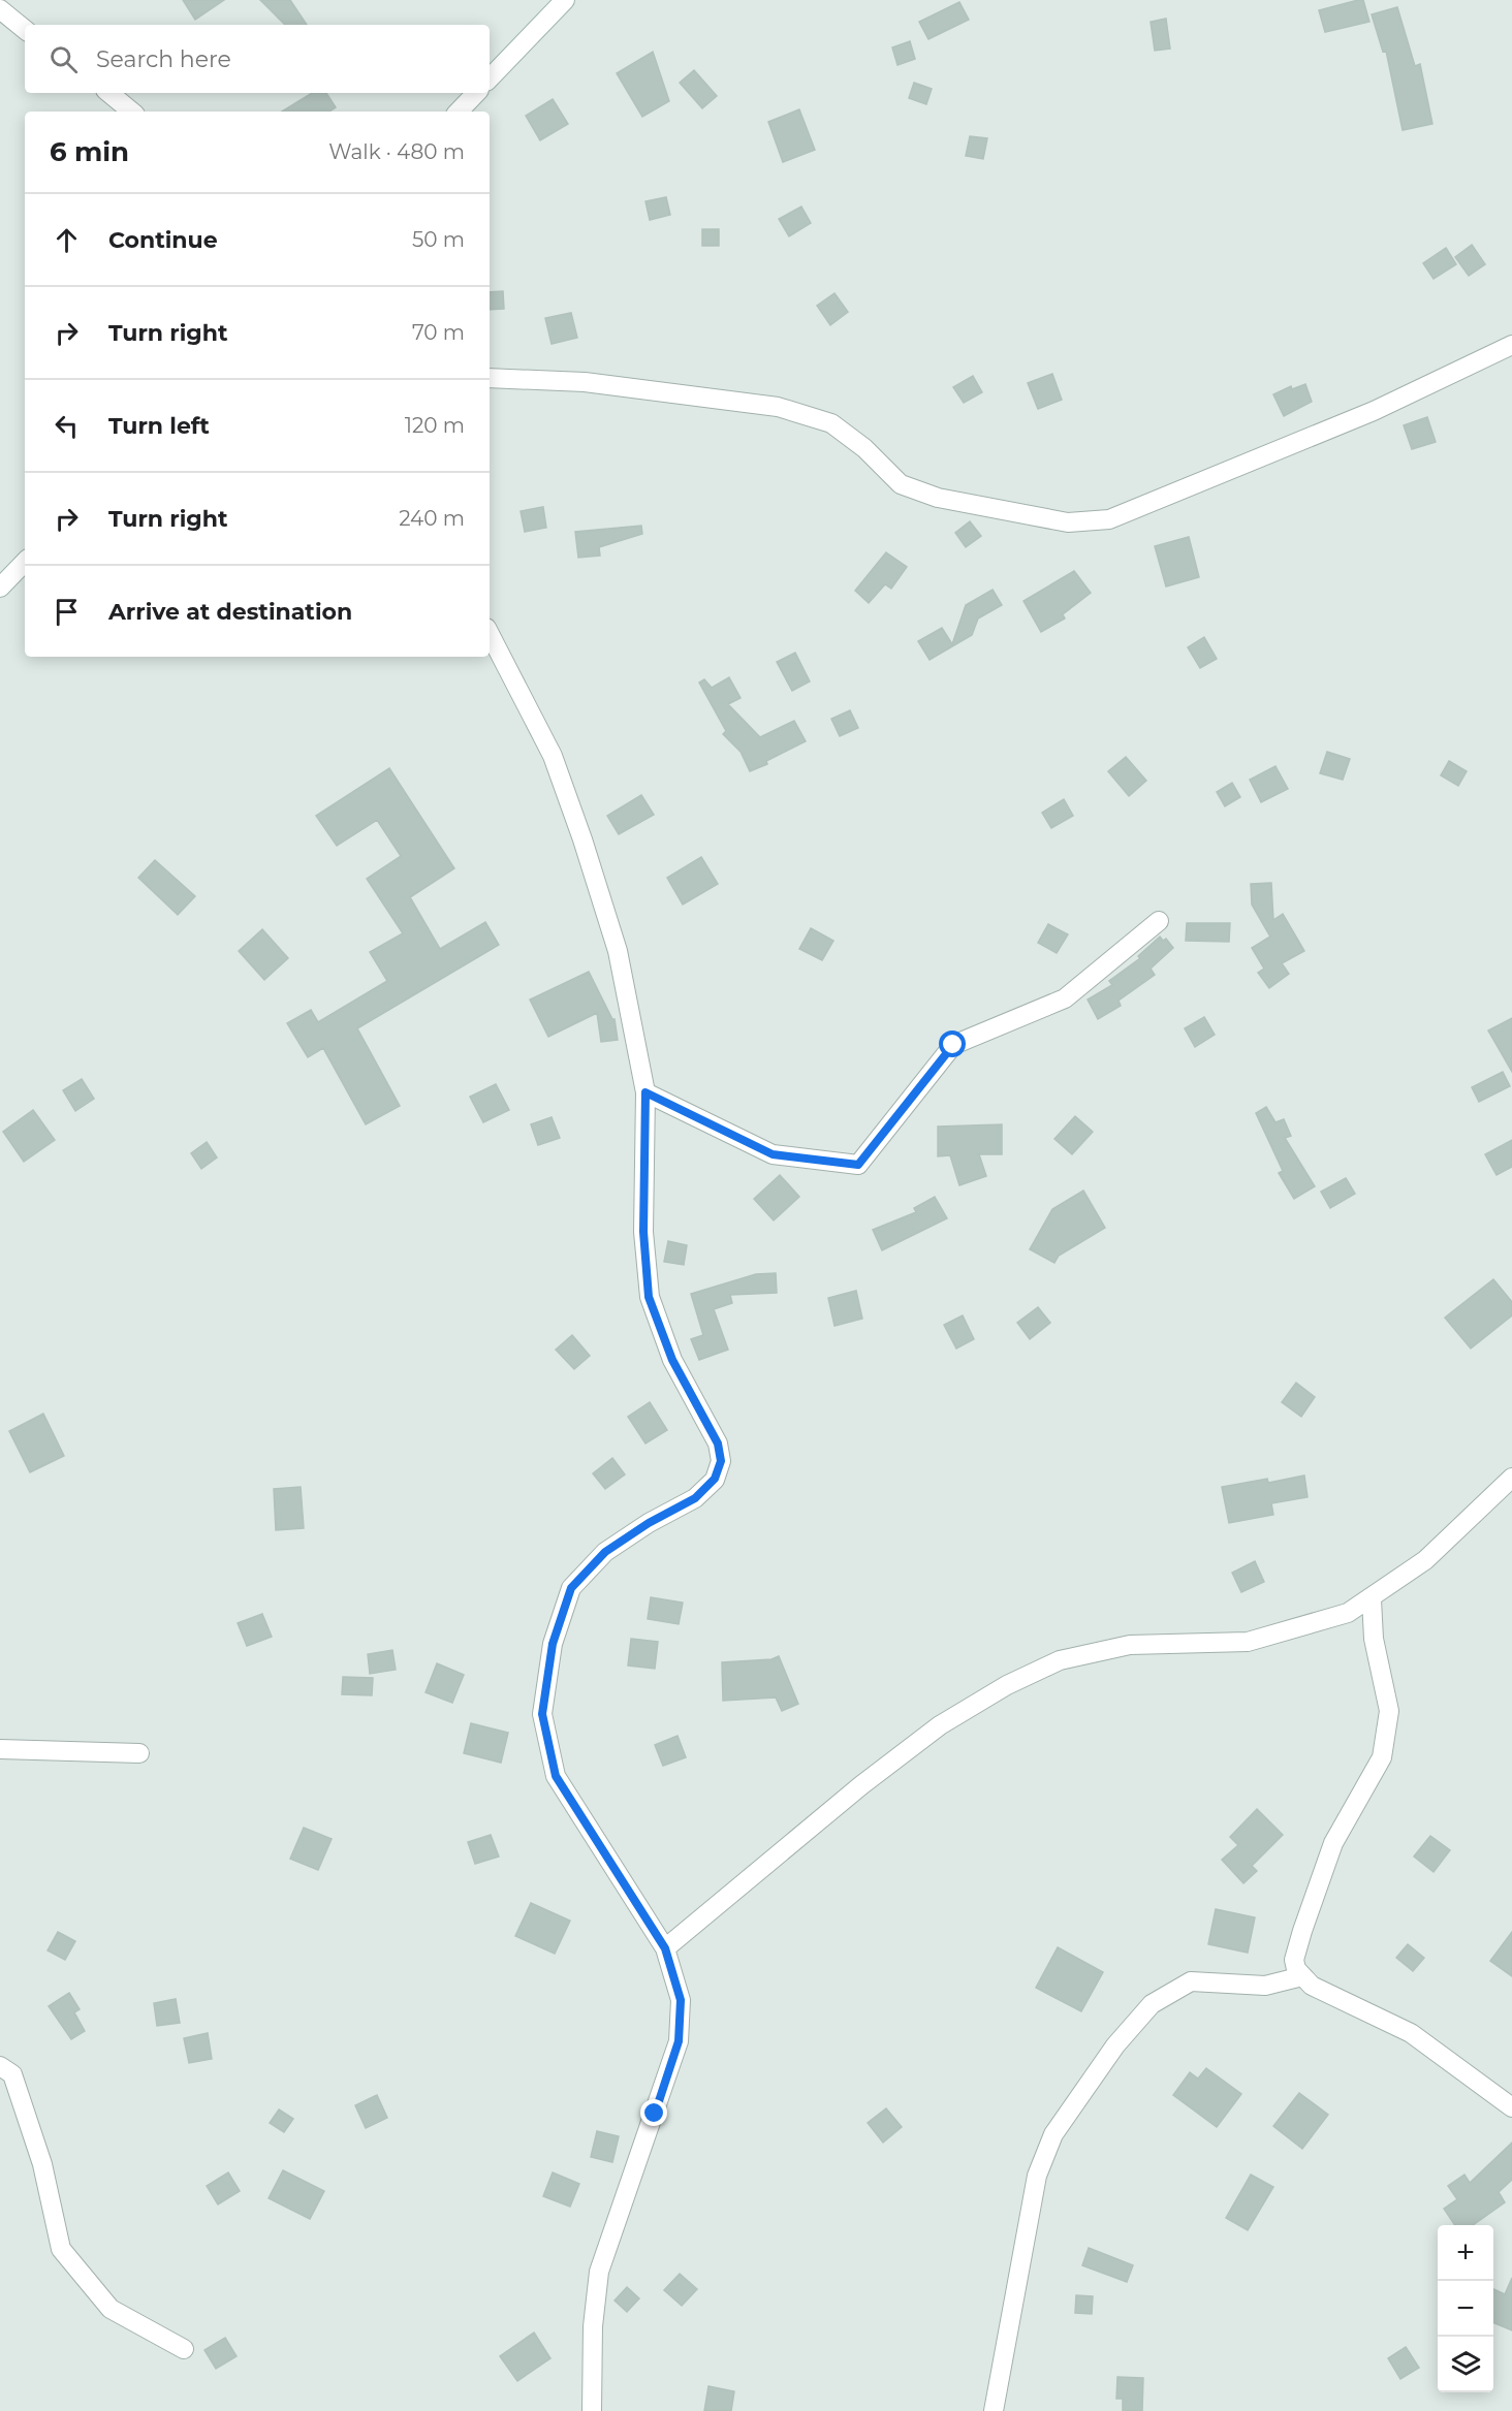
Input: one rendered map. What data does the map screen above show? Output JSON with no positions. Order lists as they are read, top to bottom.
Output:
{
  "page": {
    "search": "Search here",
    "heading": ["6 min", "Walk · 480 m"],
    "list": [
      ["Continue", "50 m"],
      ["Turn right", "70 m"],
      ["Turn left", "120 m"],
      ["Turn right", "240 m"],
      "Arrive at destination"
    ],
    "map_buttons": ["+", "−"]
  }
}
